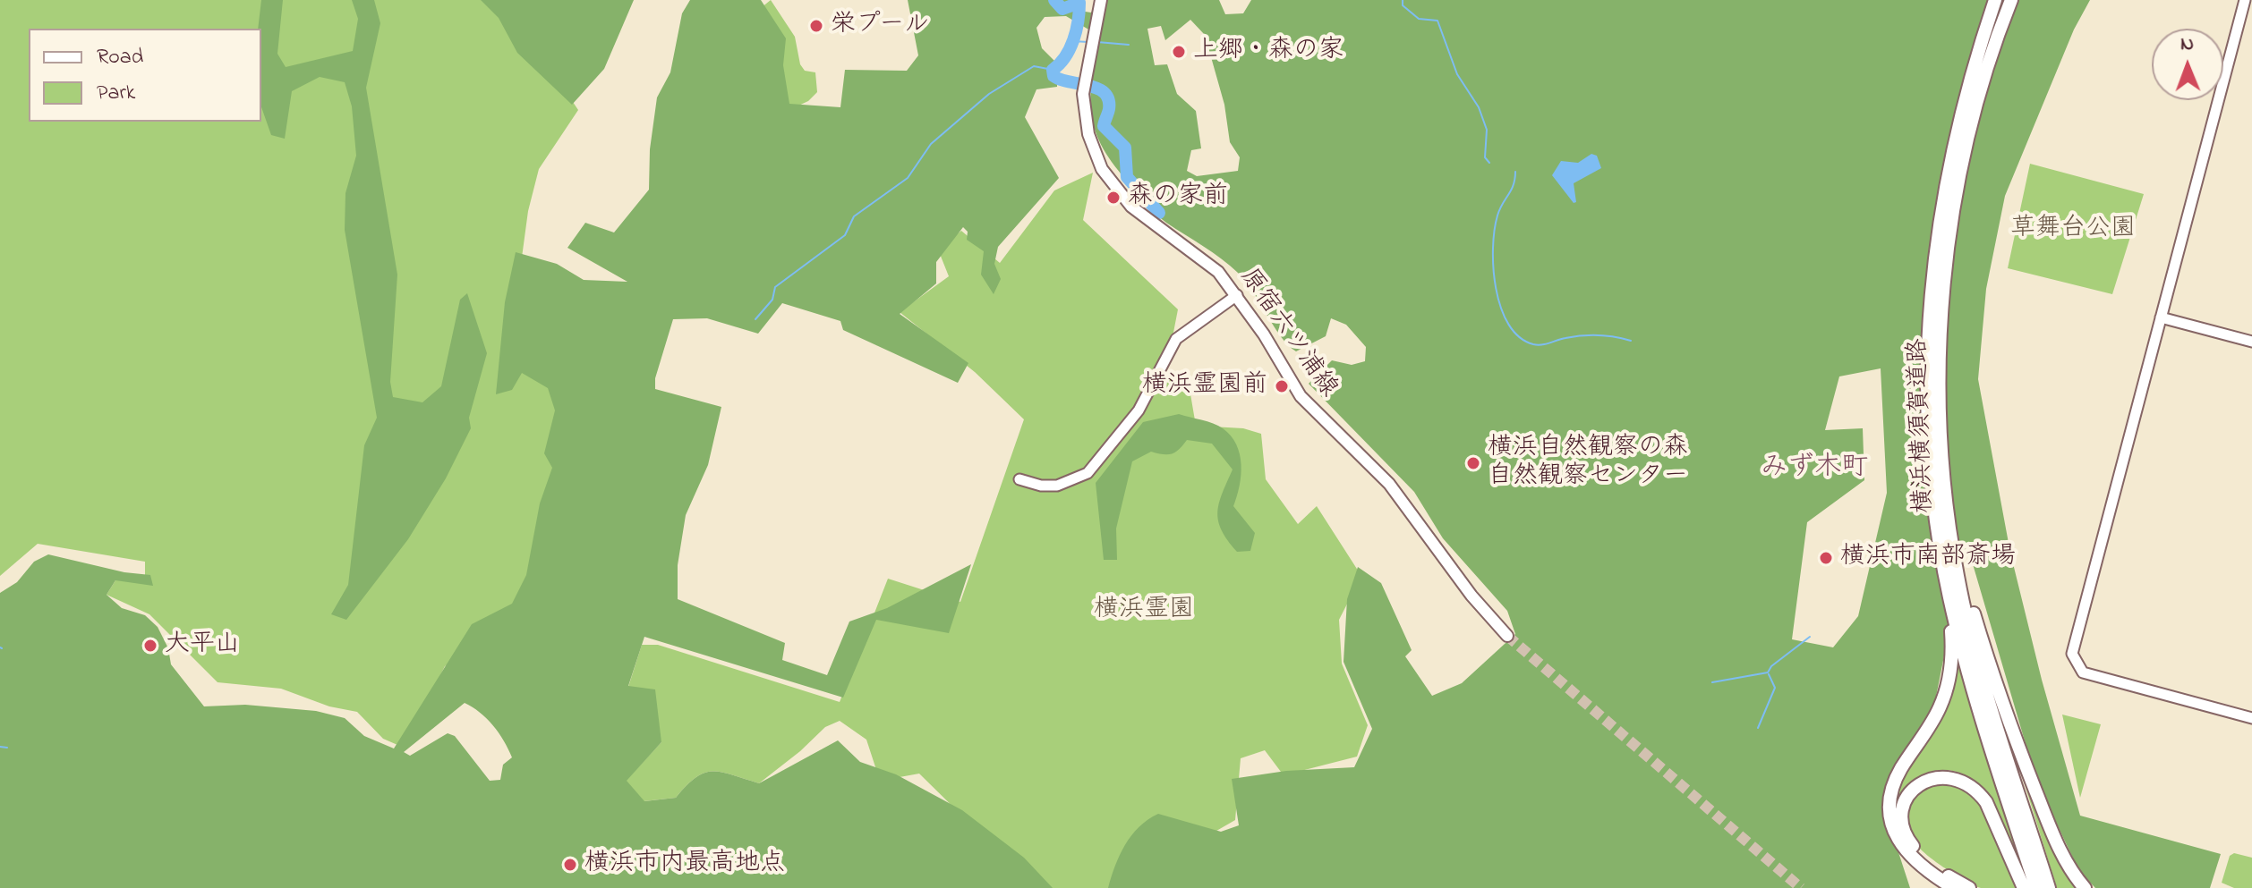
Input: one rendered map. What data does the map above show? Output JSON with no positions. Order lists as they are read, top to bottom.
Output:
{
  "streets": {
    "highway": ["横浜横須賀道路"],
    "main road": ["原宿六ツ浦線"]
  },
  "districts": ["みず木町"],
  "parks": ["草舞台公園", "横浜霊園"],
  "places": [
    "栄プール",
    "上郷・森の家",
    "森の家前",
    "横浜霊園前",
    "横浜自然観察の森 自然観察センター",
    "横浜市南部斎場",
    "大平山",
    "横浜市内最高地点"
  ],
  "legend": ["Road", "Park"],
  "north": "top"
}
